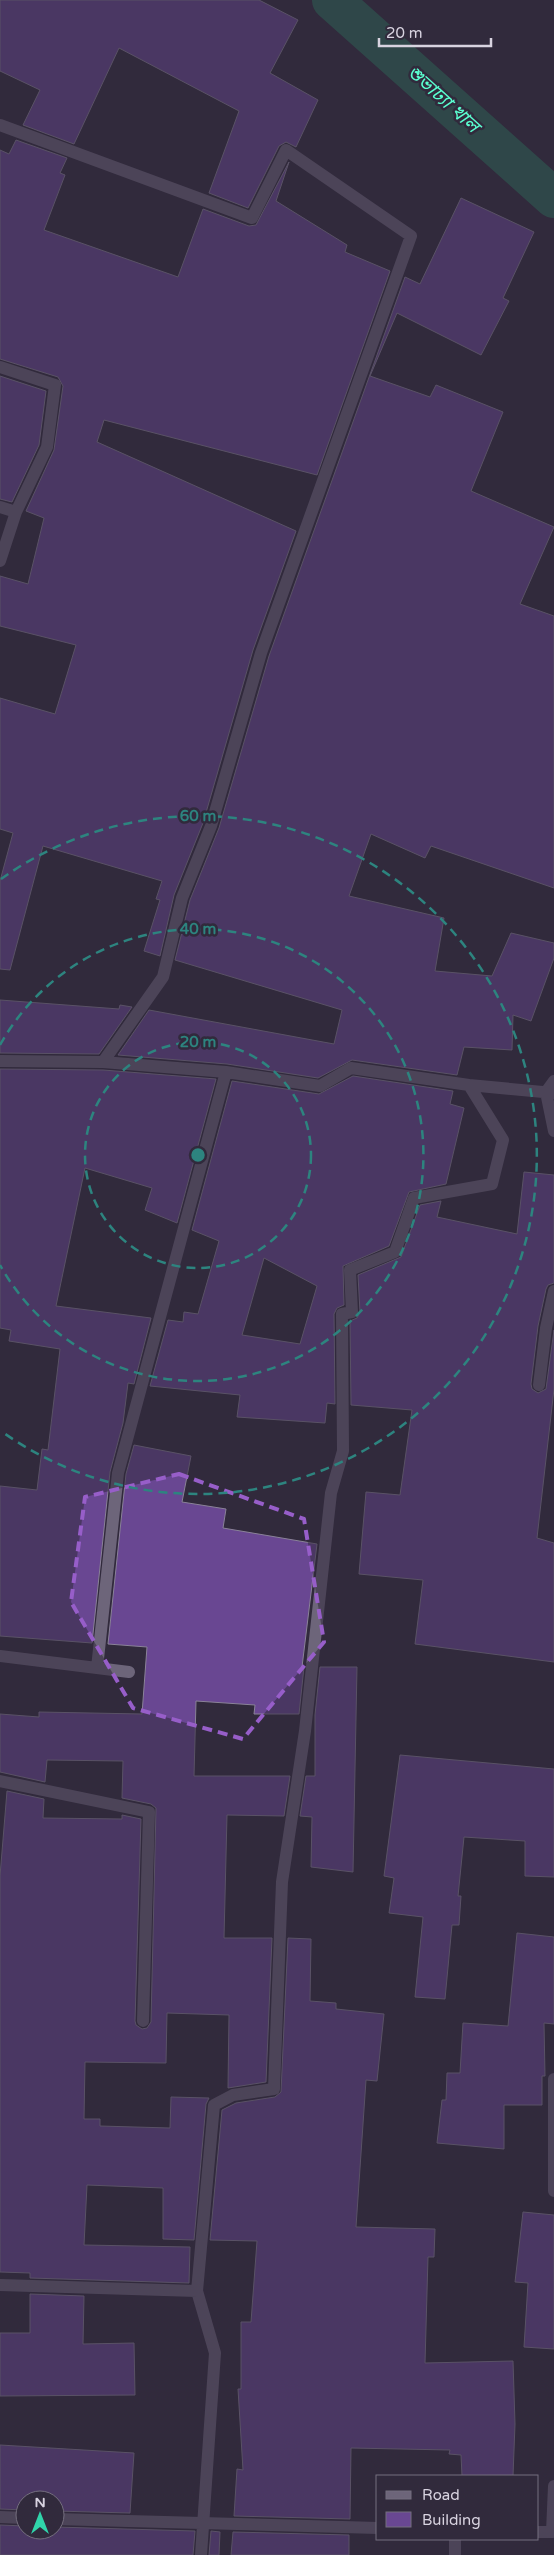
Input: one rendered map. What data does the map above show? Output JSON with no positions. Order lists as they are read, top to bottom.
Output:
{
  "water": ["শুভাঢ্যা খাল"],
  "legend": ["Road", "Building"],
  "scale_bar": "20 m",
  "north": "top",
  "rings": ["60 m", "40 m", "20 m"]
}
